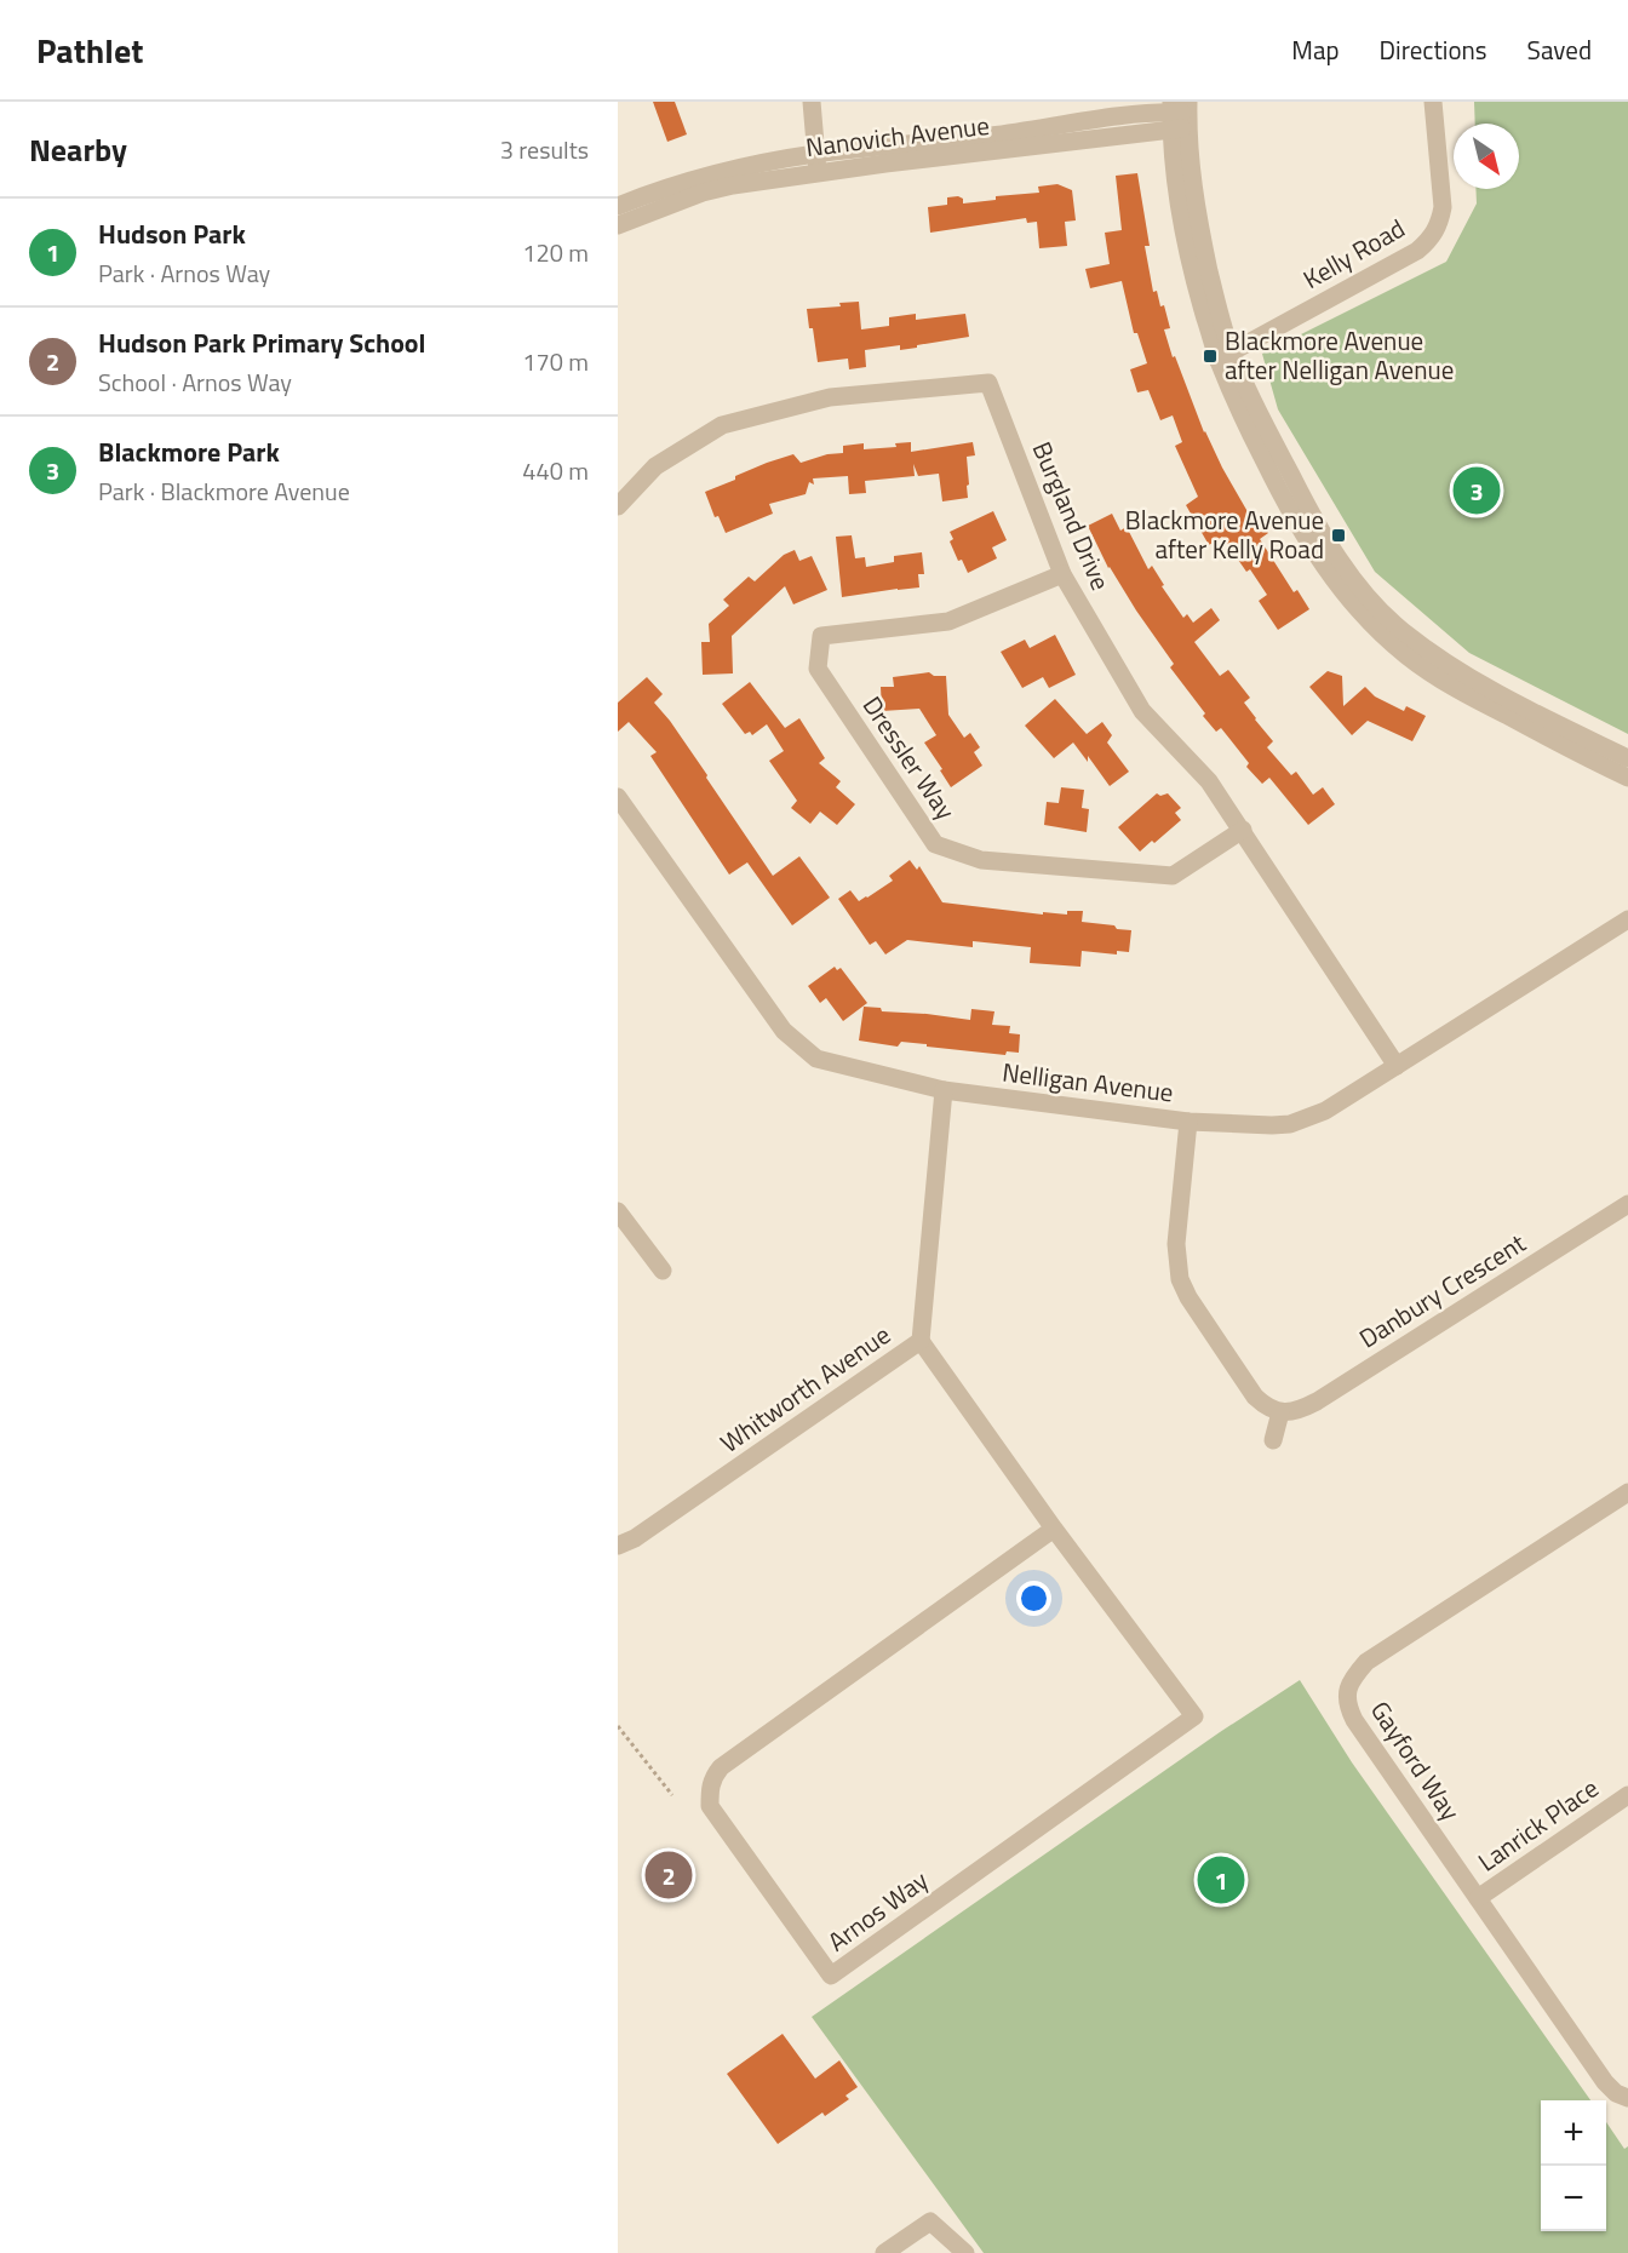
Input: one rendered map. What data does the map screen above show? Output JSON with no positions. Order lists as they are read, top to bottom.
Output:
{
  "streets": {
    "street": [
      "Nanovich Avenue",
      "Kelly Road",
      "Burgland Drive",
      "Dressler Way",
      "Nelligan Avenue",
      "Danbury Crescent",
      "Whitworth Avenue",
      "Gayford Way",
      "Lanrick Place",
      "Arnos Way"
    ]
  },
  "crossings": [
    ["Burgland Drive", "Dressler Way"],
    ["Burgland Drive", "Nelligan Avenue"],
    ["Nelligan Avenue", "Whitworth Avenue"],
    ["Whitworth Avenue", "Arnos Way"],
    ["Gayford Way", "Lanrick Place"]
  ],
  "places": {
    "transit": ["Blackmore Avenue after Nelligan Avenue", "Blackmore Avenue after Kelly Road"]
  },
  "north": "bottom right",
  "page": {
    "header": "Pathlet",
    "nav": ["Map", "Directions", "Saved"],
    "heading": ["Nearby", "3 results"],
    "list": [
      {
        "mark": "1",
        "name": "Hudson Park",
        "note": "Park · Arnos Way",
        "value": "120 m"
      },
      {
        "mark": "2",
        "name": "Hudson Park Primary School",
        "note": "School · Arnos Way",
        "value": "170 m"
      },
      {
        "mark": "3",
        "name": "Blackmore Park",
        "note": "Park · Blackmore Avenue",
        "value": "440 m"
      }
    ],
    "pins": ["3", "2", "1"],
    "map_buttons": ["+", "−"]
  }
}
